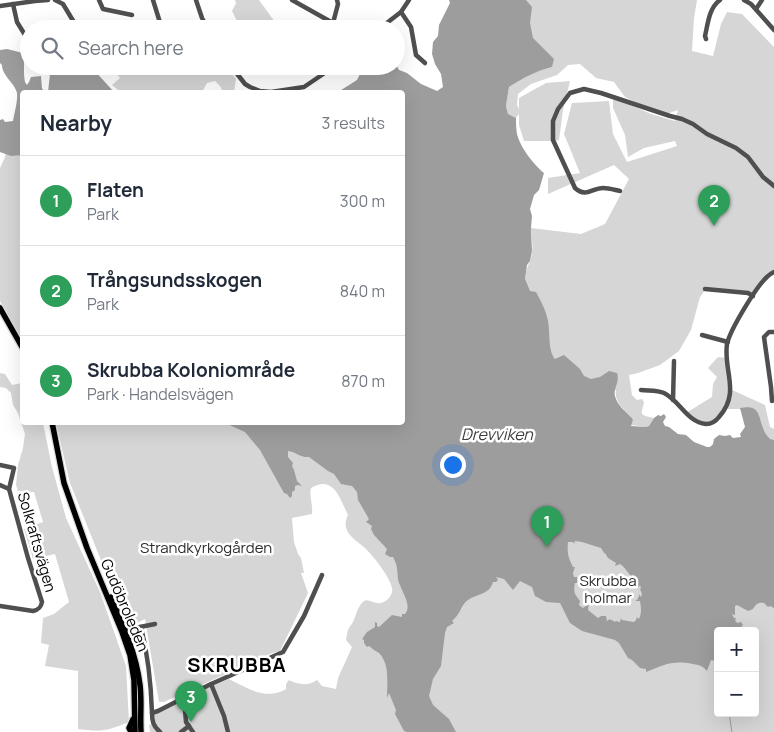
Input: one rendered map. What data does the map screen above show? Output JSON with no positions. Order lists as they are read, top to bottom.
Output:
{
  "streets": {
    "main road": ["Gudöbroleden"],
    "street": ["Solkraftsvägen"]
  },
  "districts": ["SKRUBBA"],
  "water": ["Drevviken"],
  "parks": ["Strandkyrkogården", "Skrubba holmar"],
  "page": {
    "search": "Search here",
    "heading": ["Nearby", "3 results"],
    "list": [
      {
        "mark": "1",
        "name": "Flaten",
        "note": "Park",
        "value": "300 m"
      },
      {
        "mark": "2",
        "name": "Trångsundsskogen",
        "note": "Park",
        "value": "840 m"
      },
      {
        "mark": "3",
        "name": "Skrubba Koloniområde",
        "note": "Park · Handelsvägen",
        "value": "870 m"
      }
    ],
    "pins": ["2", "1", "3"],
    "map_buttons": ["+", "−"]
  }
}
